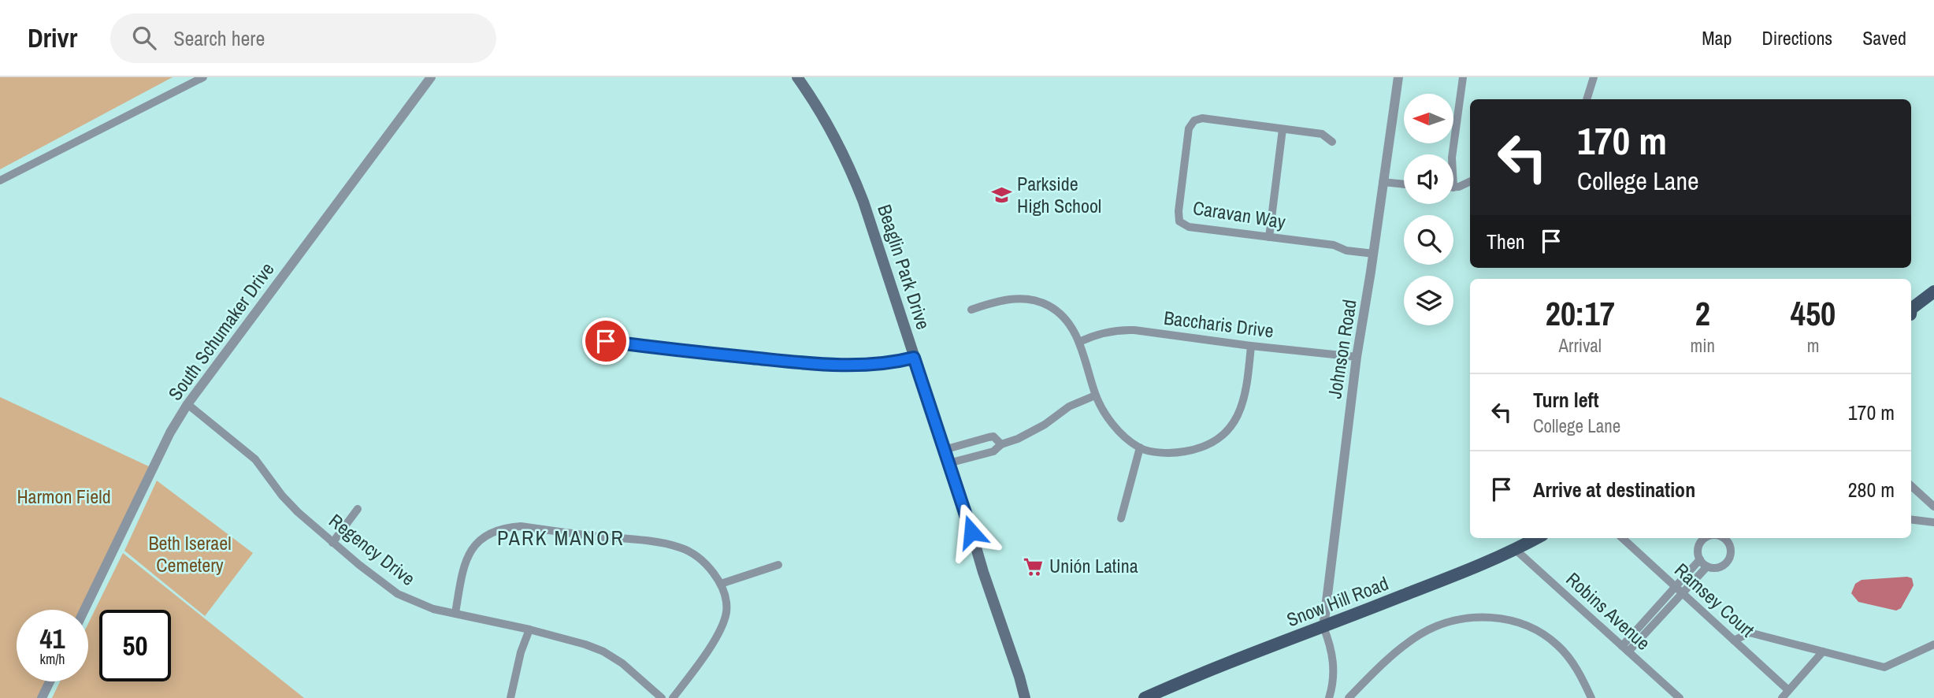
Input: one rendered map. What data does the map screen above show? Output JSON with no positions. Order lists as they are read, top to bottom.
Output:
{
  "streets": {
    "main road": ["Beaglin Park Drive", "Snow Hill Road"],
    "street": [
      "Caravan Way",
      "Baccharis Drive",
      "South Schumaker Drive",
      "Johnson Road",
      "Regency Drive",
      "Ramsey Court",
      "Robins Avenue"
    ]
  },
  "crossings": [
    ["Caravan Way", "Johnson Road"],
    ["Baccharis Drive", "Johnson Road"],
    ["South Schumaker Drive", "Regency Drive"],
    ["Johnson Road", "Snow Hill Road"],
    ["Snow Hill Road", "Robins Avenue"]
  ],
  "districts": ["PARK MANOR"],
  "parks": ["Harmon Field", "Beth Iserael Cemetery"],
  "places": {
    "school or university": ["Parkside High School"],
    "supermarket": ["Unión Latina"]
  },
  "north": "left",
  "page": {
    "header": "Drivr",
    "search": "Search here",
    "nav": ["Map", "Directions", "Saved"],
    "turn": ["170 m", "College Lane"],
    "then": "Then",
    "eta": [
      "20:17",
      "Arrival",
      "2",
      "min",
      "450",
      "m"
    ],
    "list": [
      {
        "name": "Turn left",
        "note": "College Lane",
        "value": "170 m"
      },
      {
        "name": "Arrive at destination",
        "value": "280 m"
      }
    ],
    "speed": "41 km/h",
    "limit": "50"
  }
}
